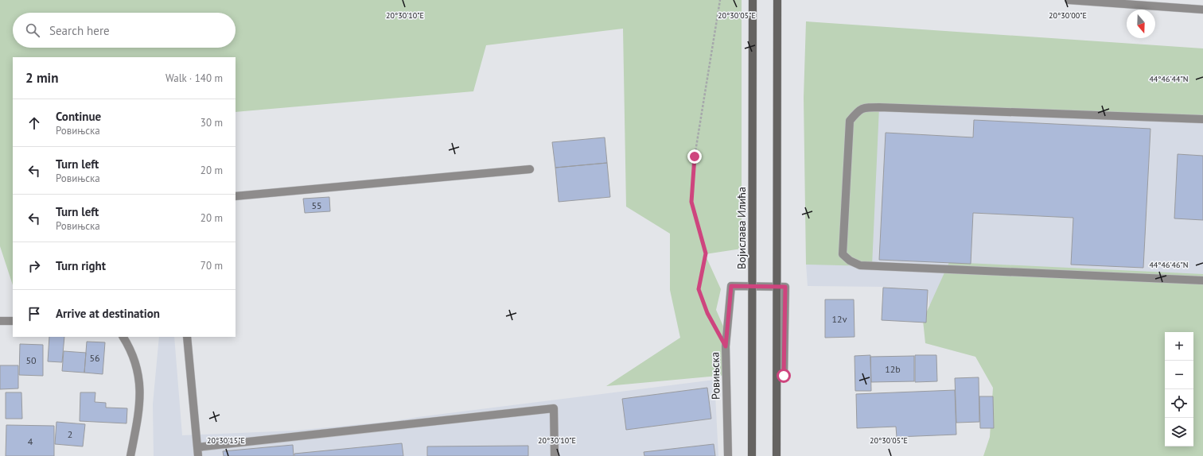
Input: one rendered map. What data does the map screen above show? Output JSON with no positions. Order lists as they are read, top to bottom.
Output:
{
  "streets": {
    "main road": ["Војислава Илића"],
    "street": ["Ровињска"]
  },
  "house_numbers": [
    "55",
    "12v",
    "56",
    "50",
    "12b",
    "2",
    "4"
  ],
  "north": "bottom",
  "page": {
    "search": "Search here",
    "heading": ["2 min", "Walk · 140 m"],
    "list": [
      ["Continue", "Ровињска", "30 m"],
      ["Turn left", "Ровињска", "20 m"],
      ["Turn left", "Ровињска", "20 m"],
      ["Turn right", "70 m"],
      "Arrive at destination"
    ],
    "map_buttons": ["+", "−"]
  },
  "coordinates": [
    "20°30'10\"E",
    "20°30'00\"E",
    "20°30'05\"E",
    "44°46'44\"N",
    "44°46'46\"N",
    "20°30'15\"E"
  ]
}
